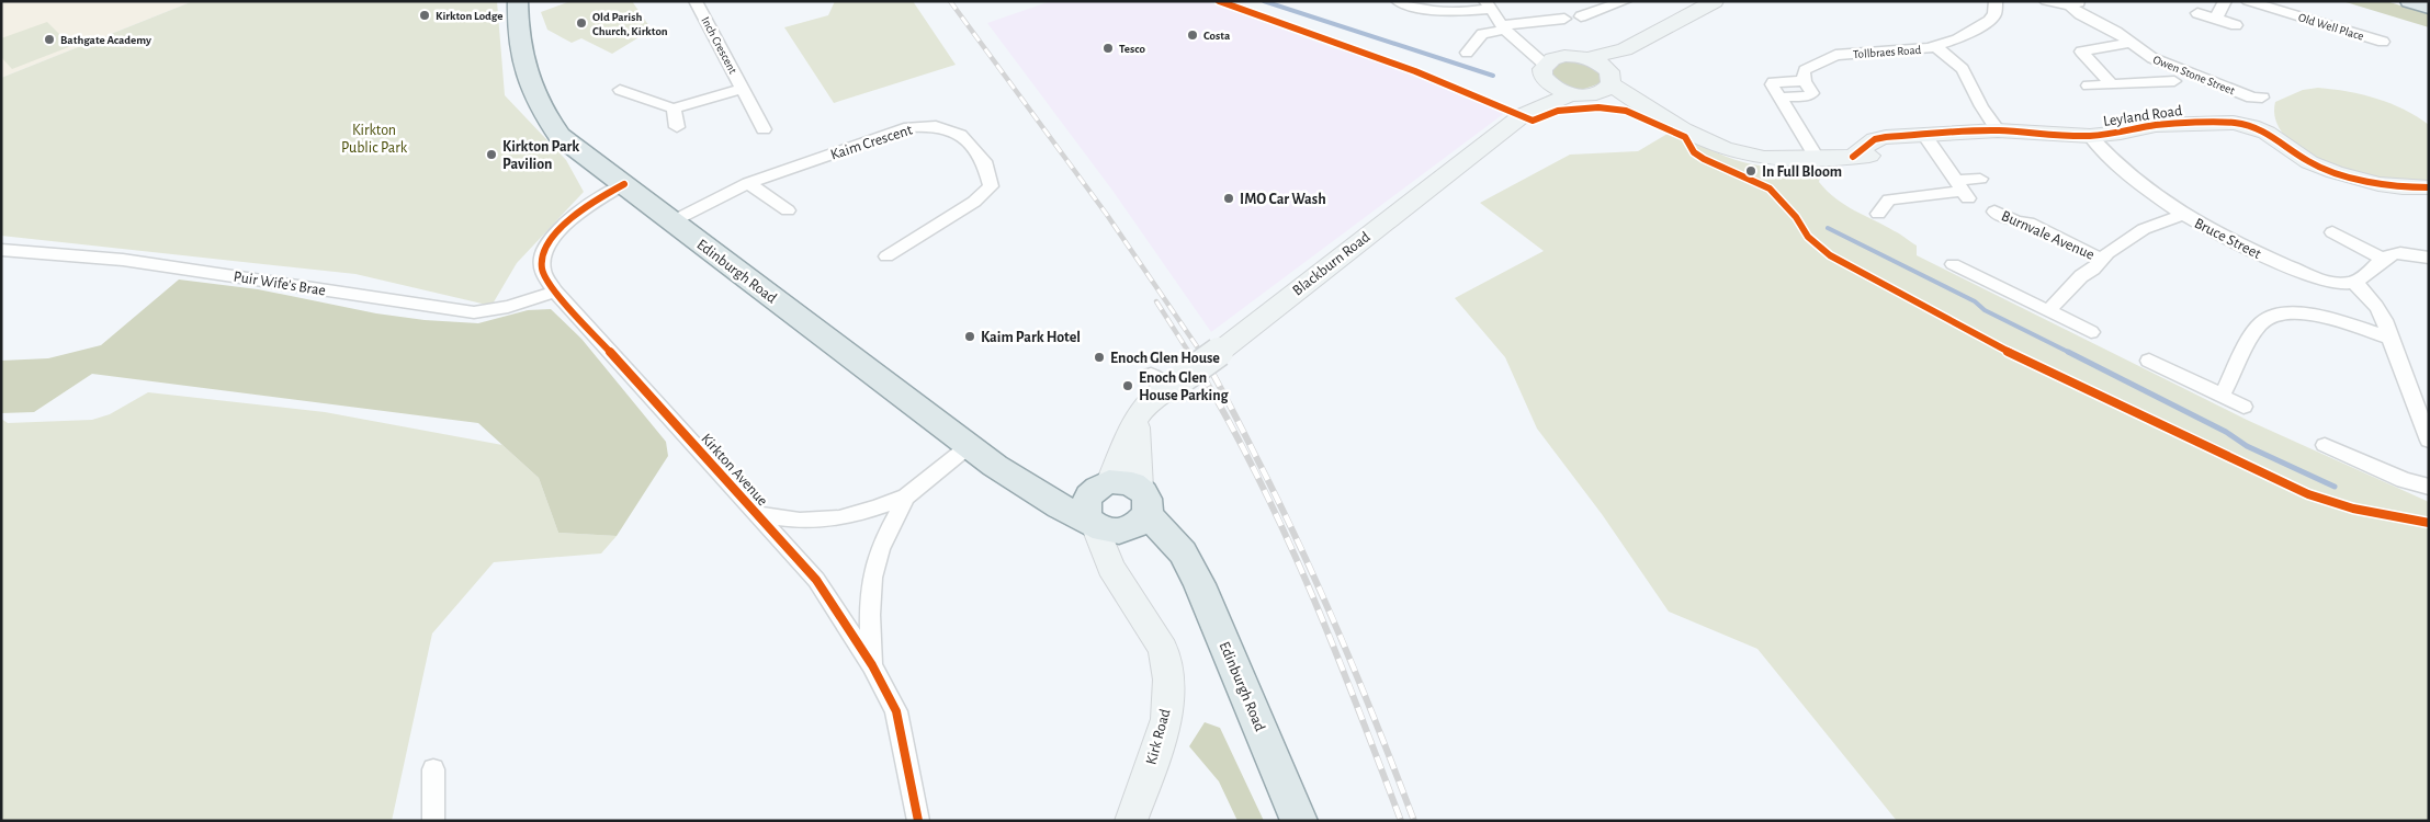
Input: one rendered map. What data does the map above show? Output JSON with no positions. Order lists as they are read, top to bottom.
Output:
{
  "streets": {
    "main road": [
      "Leyland Road",
      "Blackburn Road",
      "Edinburgh Road",
      "Kirk Road"
    ],
    "street": [
      "Old Well Place",
      "Inch Crescent",
      "Tollbraes Road",
      "Owen Stone Street",
      "Kaim Crescent",
      "Burnvale Avenue",
      "Bruce Street",
      "Puir Wife's Brae",
      "Kirkton Avenue"
    ]
  },
  "crossings": [
    ["Tollbraes Road", "Leyland Road"],
    ["Leyland Road", "Bruce Street"],
    ["Kaim Crescent", "Edinburgh Road"],
    ["Burnvale Avenue", "Bruce Street"],
    ["Blackburn Road", "Edinburgh Road"],
    ["Blackburn Road", "Kirk Road"],
    ["Edinburgh Road", "Kirkton Avenue"],
    ["Edinburgh Road", "Kirk Road"],
    ["Puir Wife's Brae", "Kirkton Avenue"]
  ],
  "parks": ["Kirkton Public Park"],
  "places": [
    "Kirkton Lodge",
    "Old Parish Church, Kirkton",
    "Costa",
    "Bathgate Academy",
    "Tesco",
    "Kirkton Park Pavilion",
    "In Full Bloom",
    "IMO Car Wash",
    "Kaim Park Hotel",
    "Enoch Glen House",
    "Enoch Glen House Parking"
  ]
}
